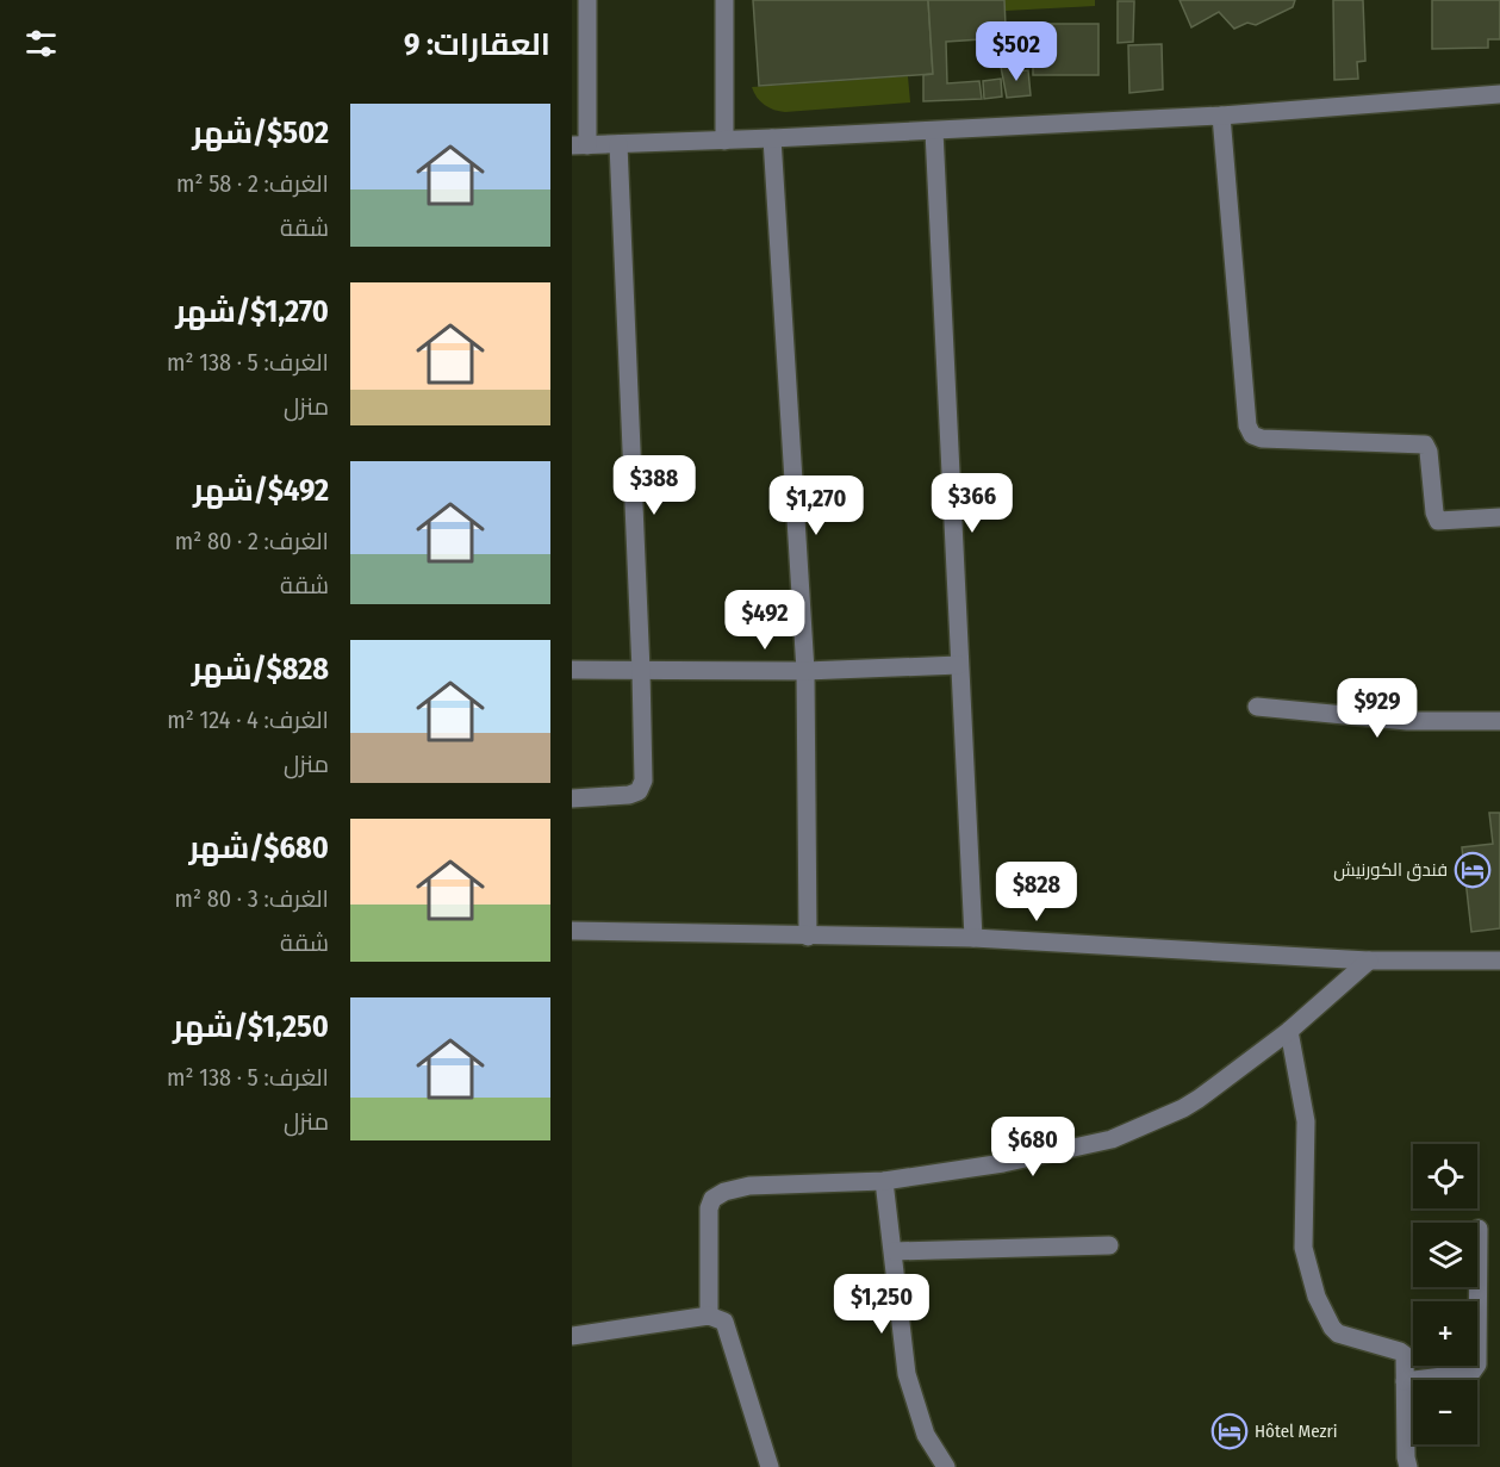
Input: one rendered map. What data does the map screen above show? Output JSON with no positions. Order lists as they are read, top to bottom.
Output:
{
  "places": {
    "hotel": ["فندق الكورنيش", "Hôtel Mezri"]
  },
  "page": {
    "heading": "العقارات: 9",
    "price": [
      "$502",
      "$388",
      "$366",
      "$1,270",
      "$492",
      "$929",
      "$828",
      "$680",
      "$1,250"
    ],
    "list": [
      {
        "name": "$502/شهر",
        "note": "الغرف: 2 · 58 m² · شقة"
      },
      {
        "name": "$1,270/شهر",
        "note": "الغرف: 5 · 138 m² · منزل"
      },
      {
        "name": "$492/شهر",
        "note": "الغرف: 2 · 80 m² · شقة"
      },
      {
        "name": "$828/شهر",
        "note": "الغرف: 4 · 124 m² · منزل"
      },
      {
        "name": "$680/شهر",
        "note": "الغرف: 3 · 80 m² · شقة"
      },
      {
        "name": "$1,250/شهر",
        "note": "الغرف: 5 · 138 m² · منزل"
      }
    ],
    "map_buttons": ["+", "−"]
  }
}
